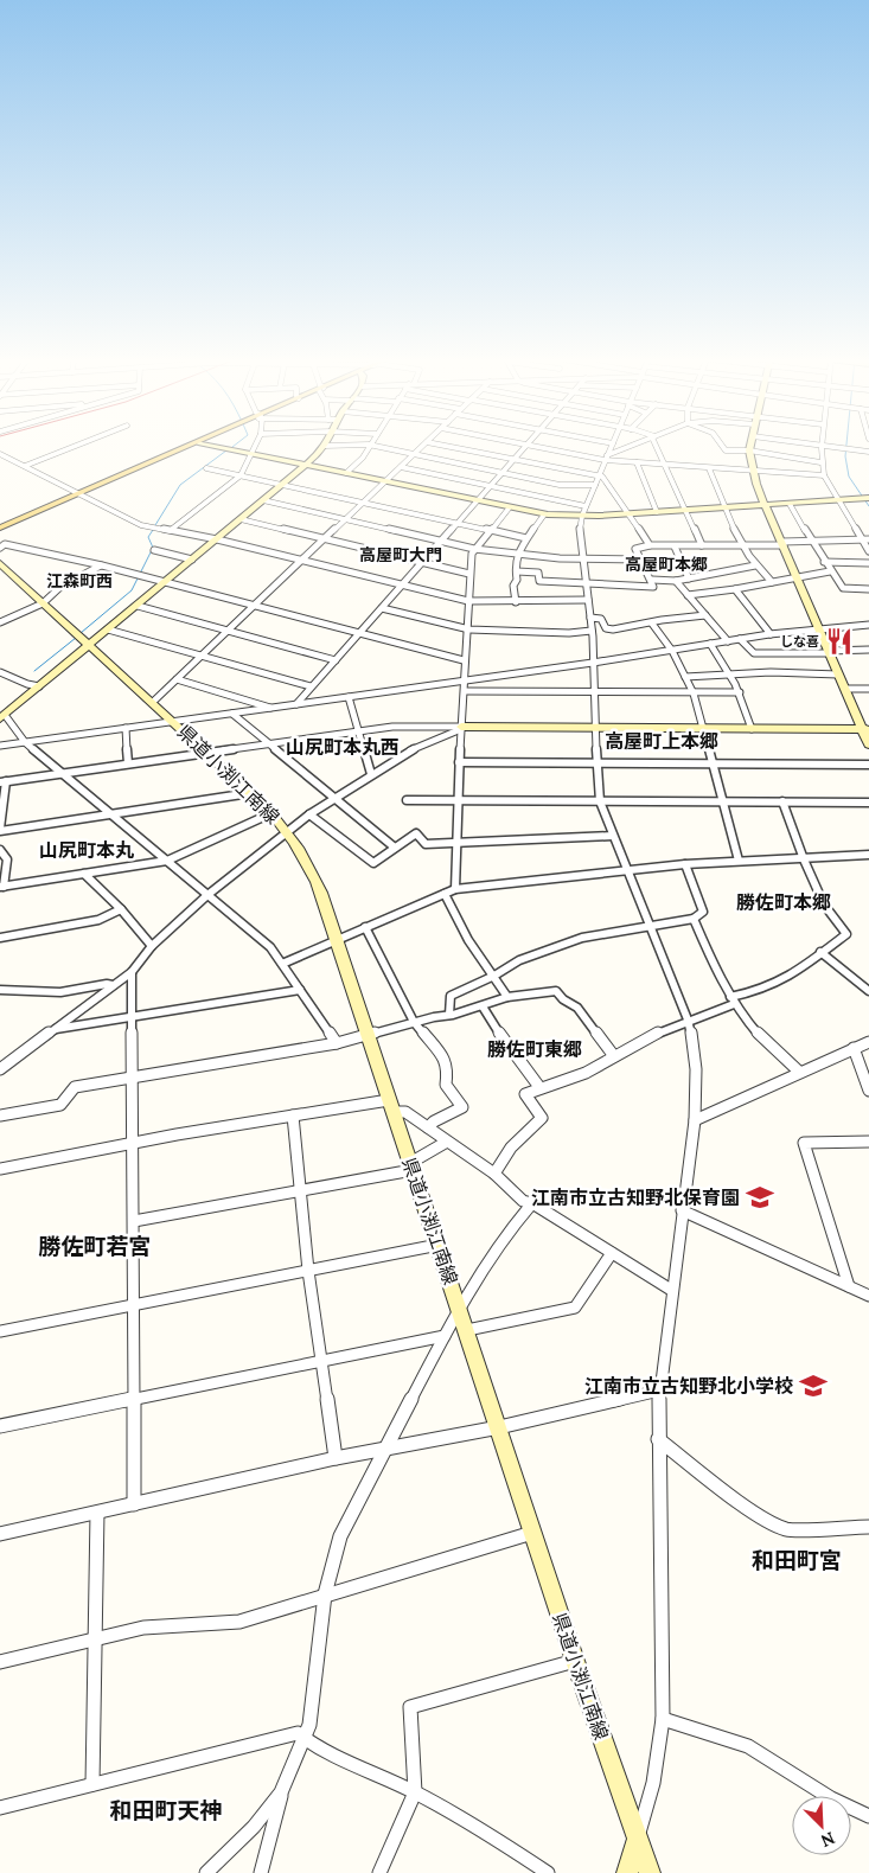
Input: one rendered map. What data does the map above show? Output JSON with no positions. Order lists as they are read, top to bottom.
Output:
{
  "streets": {
    "street": ["県道小渕江南線"]
  },
  "districts": [
    "高屋町大門",
    "高屋町本郷",
    "江森町西",
    "高屋町上本郷",
    "山尻町本丸西",
    "山尻町本丸",
    "勝佐町本郷",
    "勝佐町東郷",
    "勝佐町若宮",
    "和田町宮",
    "和田町天神"
  ],
  "places": {
    "restaurant": ["しな喜"],
    "school or university": ["江南市立古知野北保育園", "江南市立古知野北小学校"]
  },
  "north": "bottom right"
}
